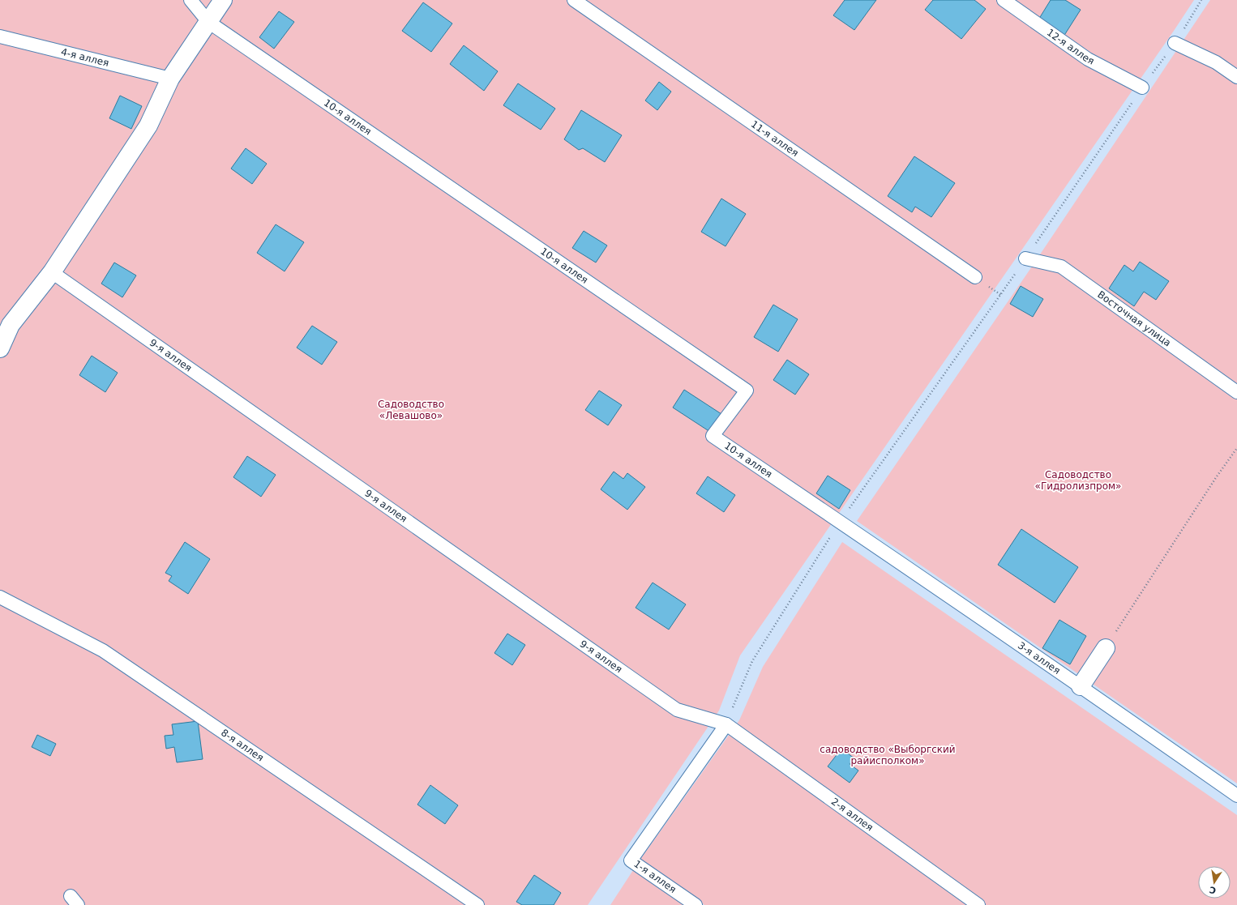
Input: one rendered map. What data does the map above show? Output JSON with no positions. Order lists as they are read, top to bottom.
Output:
{
  "streets": {
    "lane": [
      "12-я аллея",
      "4-я аллея",
      "10-я аллея",
      "11-я аллея",
      "Восточная улица",
      "9-я аллея",
      "3-я аллея",
      "8-я аллея",
      "2-я аллея",
      "1-я аллея"
    ]
  },
  "crossings": [
    ["10-я аллея", "3-я аллея"],
    ["9-я аллея", "2-я аллея"],
    ["9-я аллея", "1-я аллея"],
    ["2-я аллея", "1-я аллея"]
  ],
  "parks": ["Садоводство «Левашово»", "Садоводство «Гидролизпром»", "садоводство «Выборгский райисполком»"],
  "north": "bottom"
}
